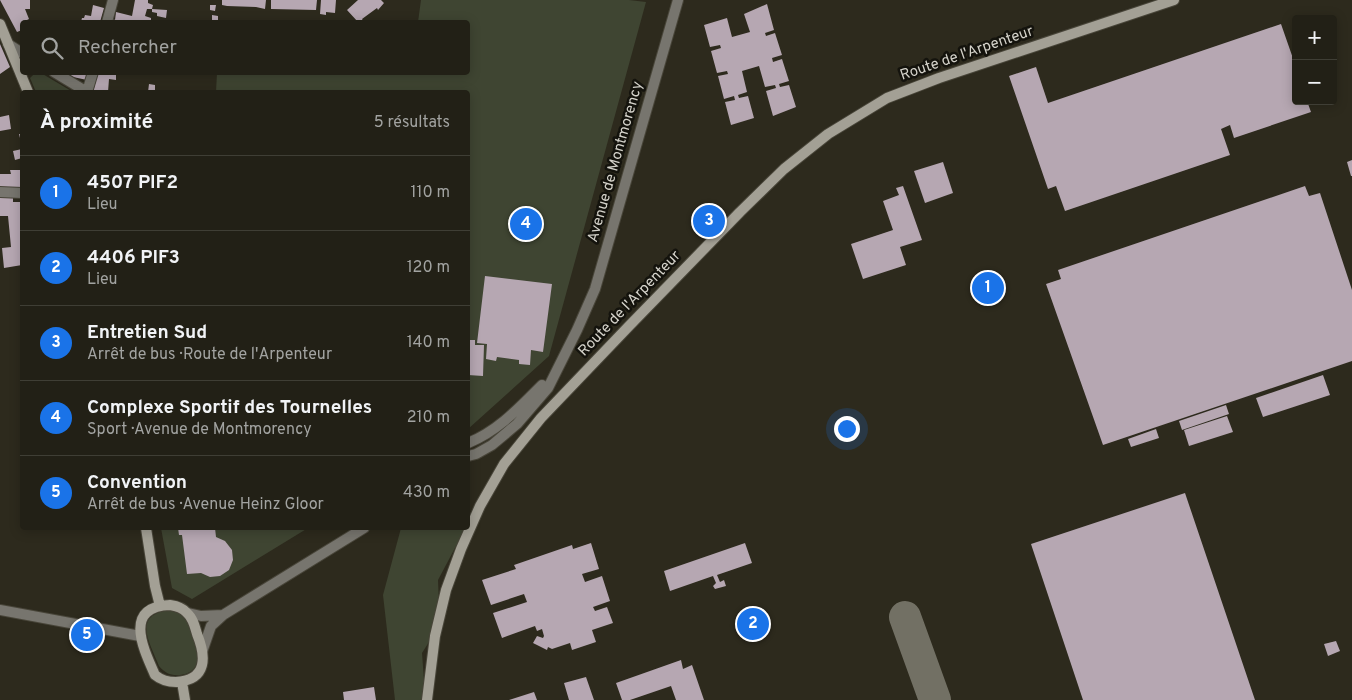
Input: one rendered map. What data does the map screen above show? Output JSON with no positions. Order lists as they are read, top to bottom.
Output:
{
  "streets": {
    "main road": ["Route de l'Arpenteur"],
    "street": ["Avenue de Montmorency"]
  },
  "page": {
    "map_buttons": ["+", "−"],
    "search": "Rechercher",
    "heading": ["À proximité", "5 résultats"],
    "list": [
      {
        "mark": "1",
        "name": "4507 PIF2",
        "note": "Lieu",
        "value": "110 m"
      },
      {
        "mark": "2",
        "name": "4406 PIF3",
        "note": "Lieu",
        "value": "120 m"
      },
      {
        "mark": "3",
        "name": "Entretien Sud",
        "note": "Arrêt de bus · Route de l'Arpenteur",
        "value": "140 m"
      },
      {
        "mark": "4",
        "name": "Complexe Sportif des Tournelles",
        "note": "Sport · Avenue de Montmorency",
        "value": "210 m"
      },
      {
        "mark": "5",
        "name": "Convention",
        "note": "Arrêt de bus · Avenue Heinz Gloor",
        "value": "430 m"
      }
    ],
    "pins": [
      "3",
      "4",
      "1",
      "2",
      "5"
    ]
  }
}
